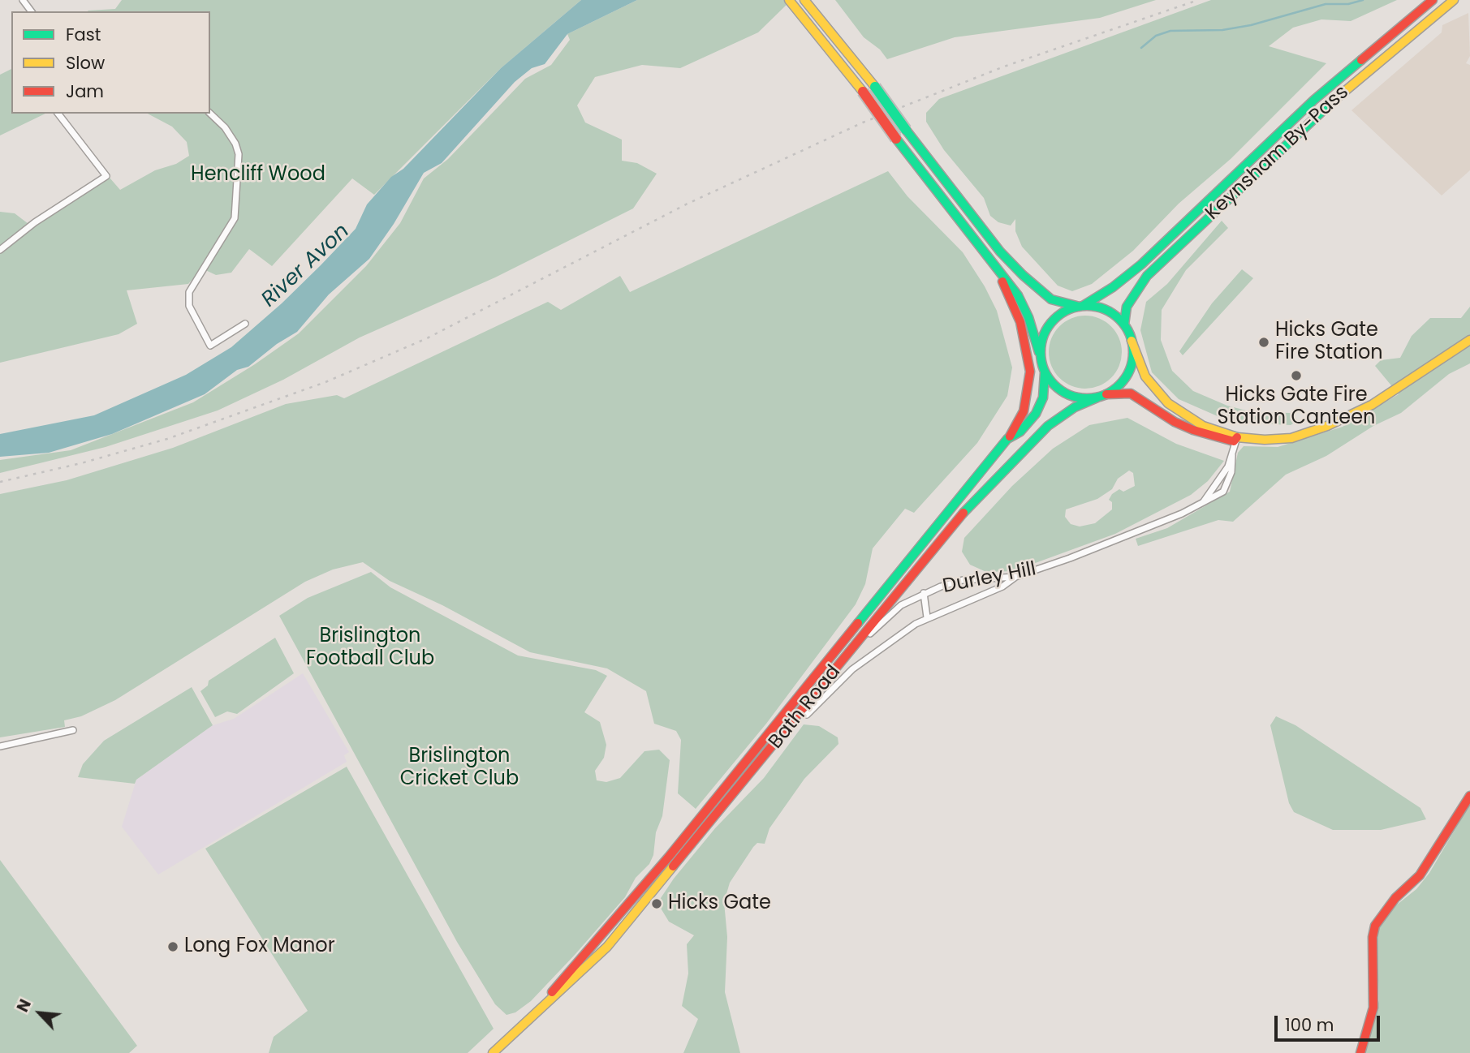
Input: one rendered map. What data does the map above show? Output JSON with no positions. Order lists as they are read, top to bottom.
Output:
{
  "streets": {
    "main road": ["Keynsham By-Pass", "Bath Road"],
    "street": ["Durley Hill"]
  },
  "crossings": [
    ["Keynsham By-Pass", "Bath Road"],
    ["Durley Hill", "Bath Road"]
  ],
  "water": ["River Avon"],
  "parks": ["Hencliff Wood", "Brislington Football Club", "Brislington Cricket Club"],
  "places": [
    "Hicks Gate Fire Station",
    "Hicks Gate Fire Station Canteen",
    "Hicks Gate",
    "Long Fox Manor"
  ],
  "legend": ["Fast", "Slow", "Jam"],
  "scale_bar": "100 m",
  "north": "top left"
}
